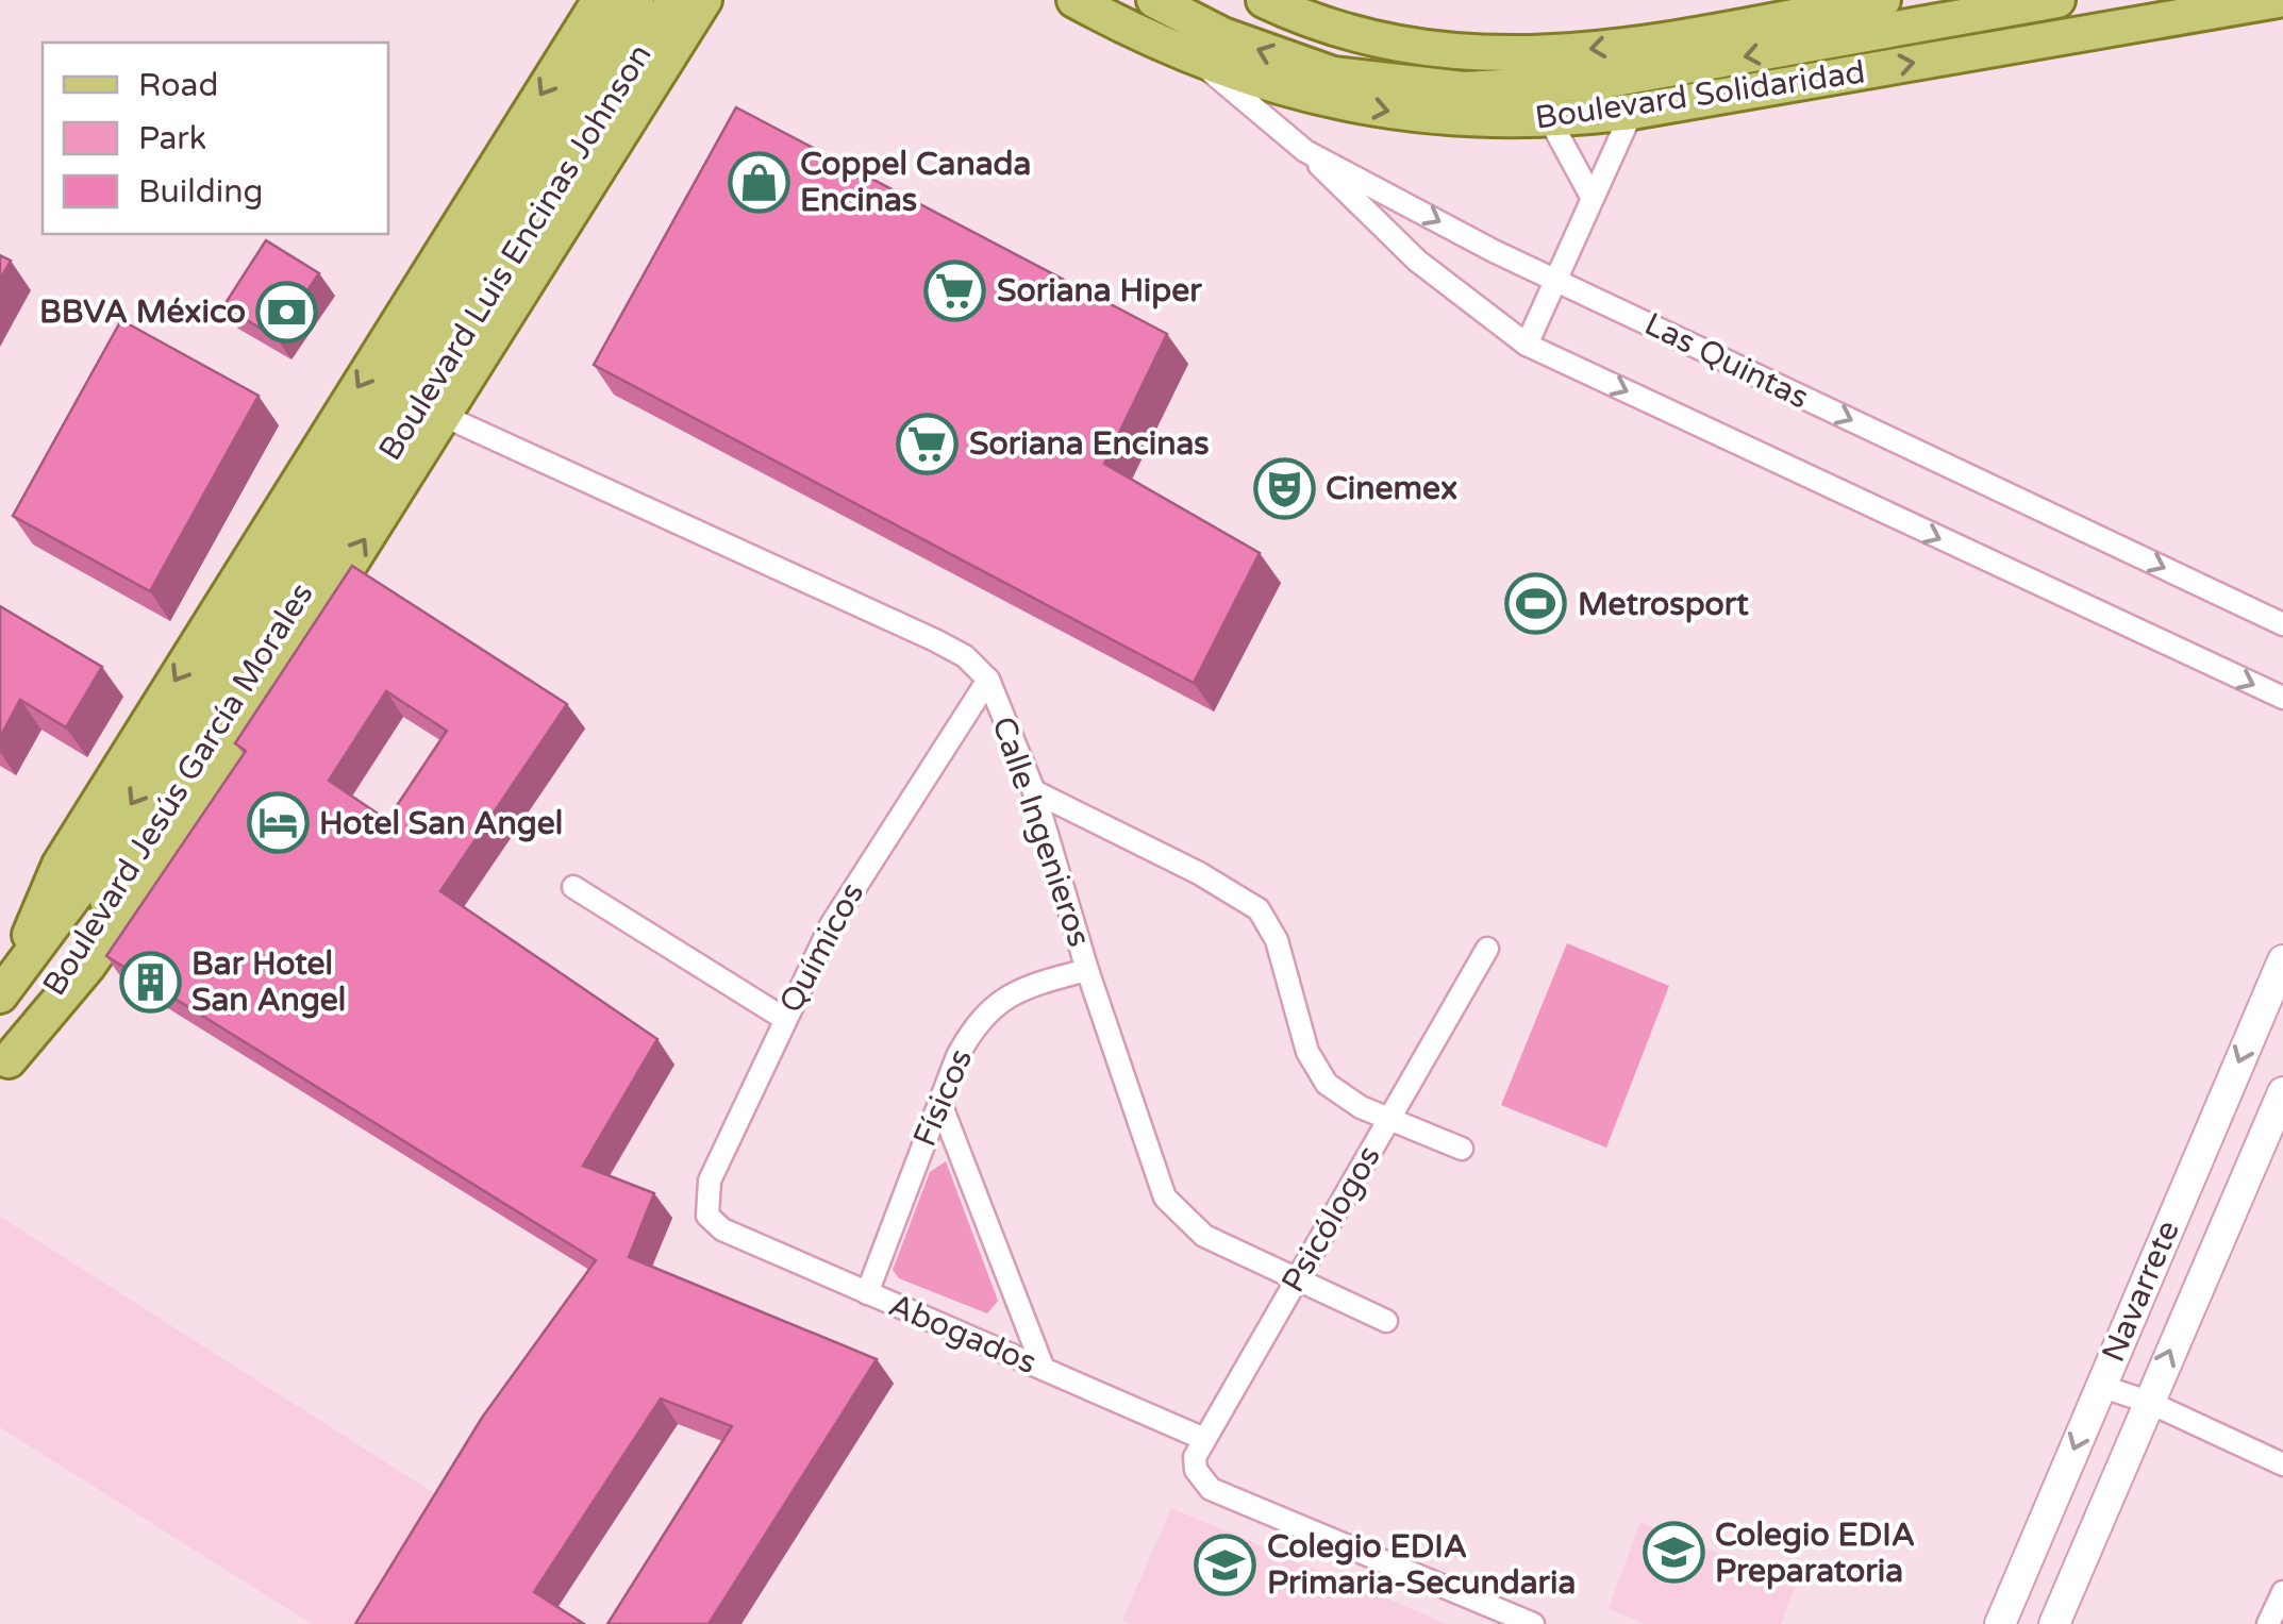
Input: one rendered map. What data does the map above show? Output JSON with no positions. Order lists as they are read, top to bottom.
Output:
{
  "streets": {
    "main road": [
      "Boulevard Solidaridad",
      "Boulevard Luis Encinas Johnson",
      "Boulevard Jesús García Morales",
      "Navarrete"
    ],
    "street": [
      "Las Quintas",
      "Calle Ingenieros",
      "Químicos",
      "Físicos",
      "Psicólogos",
      "Abogados"
    ]
  },
  "crossings": [
    ["Boulevard Solidaridad", "Las Quintas"],
    ["Boulevard Luis Encinas Johnson", "Boulevard Jesús García Morales"],
    ["Calle Ingenieros", "Químicos"],
    ["Calle Ingenieros", "Físicos"],
    ["Calle Ingenieros", "Psicólogos"],
    ["Químicos", "Abogados"],
    ["Físicos", "Abogados"],
    ["Psicólogos", "Abogados"]
  ],
  "places": {
    "shop": ["Coppel Canada Encinas"],
    "supermarket": ["Soriana Hiper", "Soriana Encinas"],
    "bank": ["BBVA México"],
    "theatre": ["Cinemex"],
    "sports": ["Metrosport"],
    "hotel": ["Hotel San Angel"],
    "building": ["Bar Hotel San Angel"],
    "school or university": ["Colegio EDIA Preparatoria", "Colegio EDIA Primaria-Secundaria"]
  },
  "legend": ["Road", "Park", "Building"]
}
